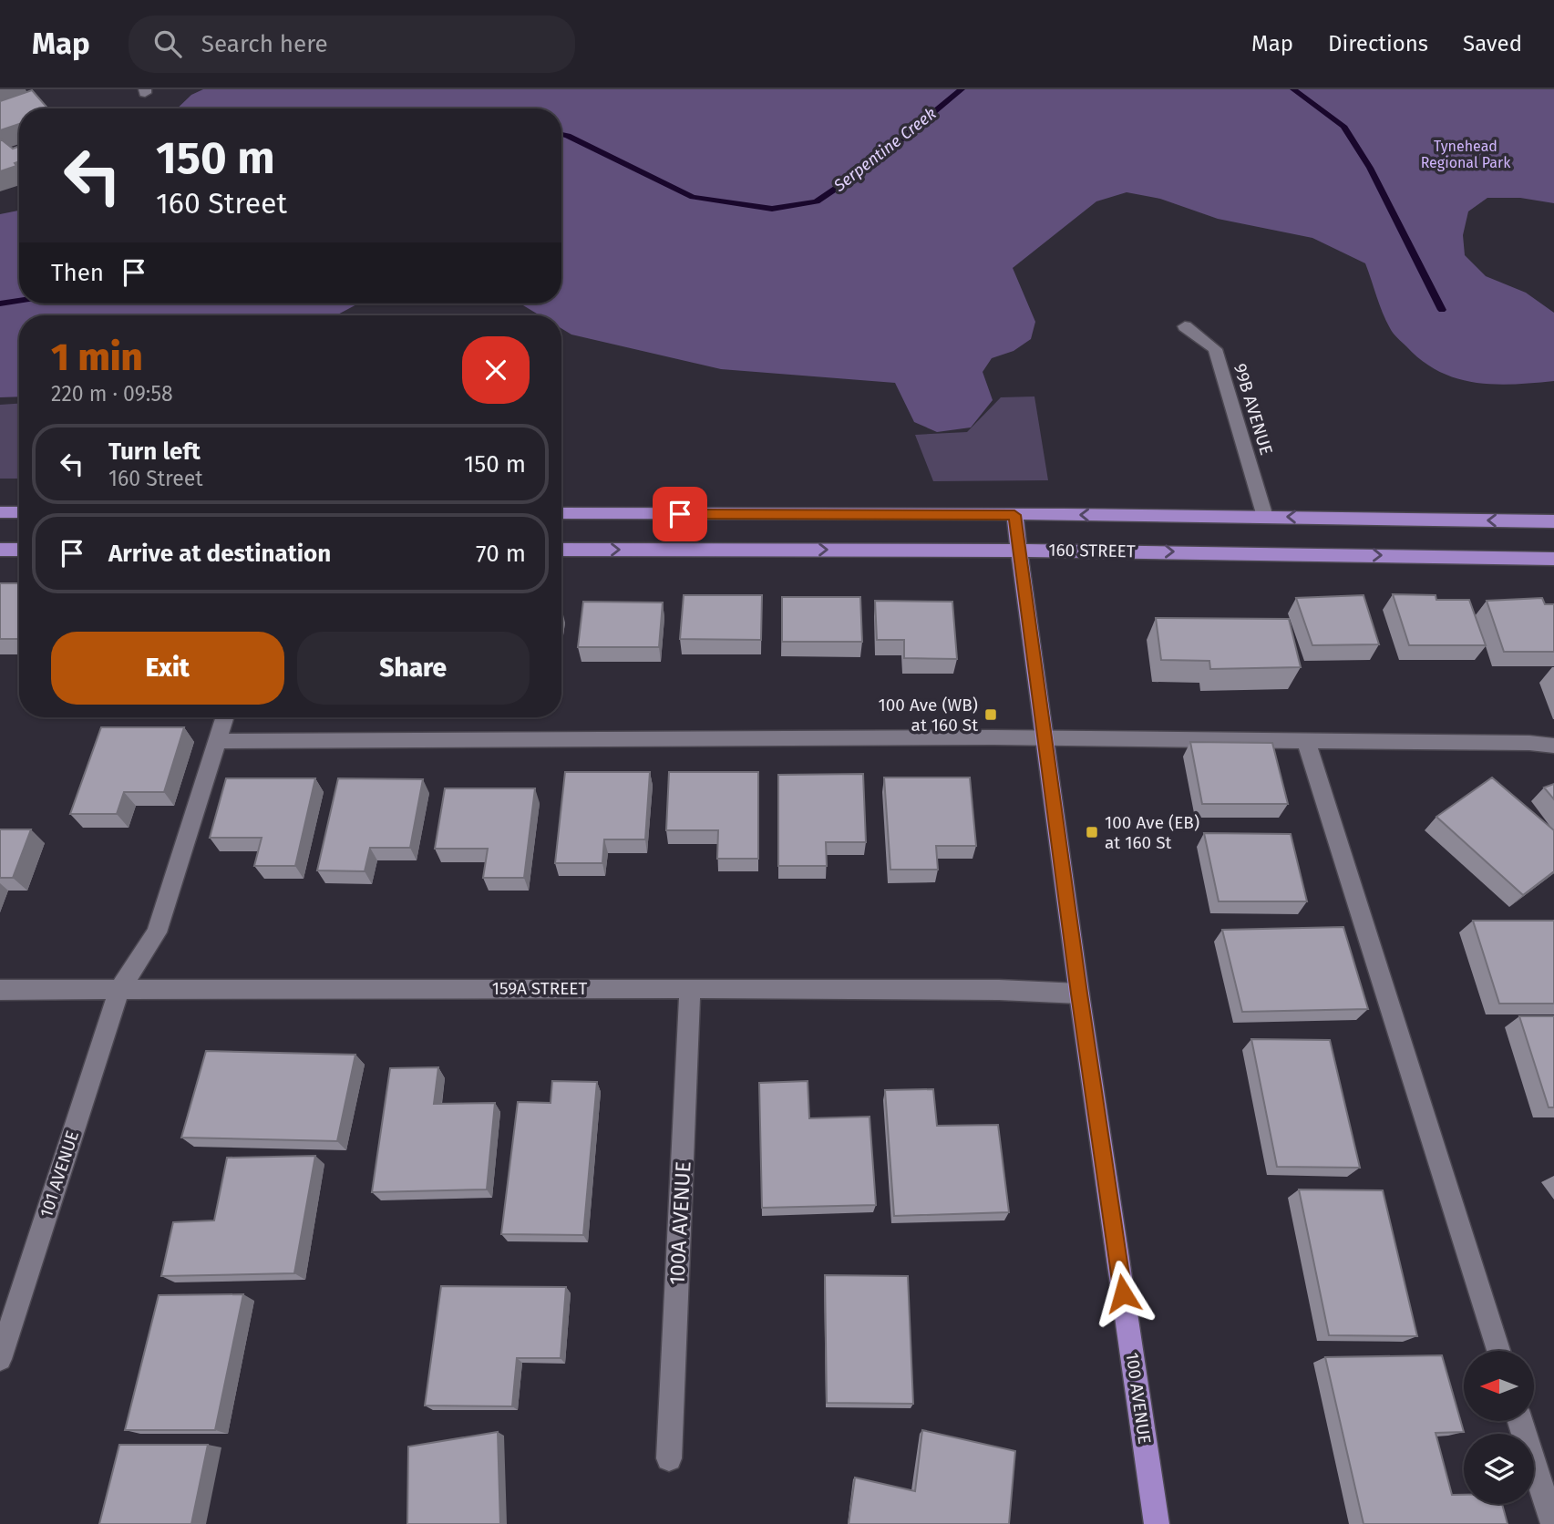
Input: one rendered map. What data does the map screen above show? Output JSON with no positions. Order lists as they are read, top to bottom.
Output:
{
  "streets": {
    "main road": ["160 STREET", "100 AVENUE"],
    "street": [
      "99B AVENUE",
      "159A STREET",
      "101 AVENUE",
      "100A AVENUE"
    ]
  },
  "crossings": [
    ["99B AVENUE", "160 STREET"],
    ["160 STREET", "100 AVENUE"],
    ["159A STREET", "101 AVENUE"],
    ["159A STREET", "100A AVENUE"],
    ["159A STREET", "100 AVENUE"]
  ],
  "water": ["Serpentine Creek"],
  "parks": ["Tynehead Regional Park"],
  "places": {
    "transit": ["100 Ave (WB) at 160 St", "100 Ave (EB) at 160 St"]
  },
  "north": "left",
  "page": {
    "header": "Map",
    "search": "Search here",
    "nav": ["Map", "Directions", "Saved"],
    "turn": ["150 m", "160 Street"],
    "then": "Then",
    "heading": ["1 min", "220 m · 09:58"],
    "list": [
      {
        "name": "Turn left",
        "note": "160 Street",
        "value": "150 m"
      },
      {
        "name": "Arrive at destination",
        "value": "70 m"
      }
    ],
    "buttons": ["Exit", "Share"]
  }
}
